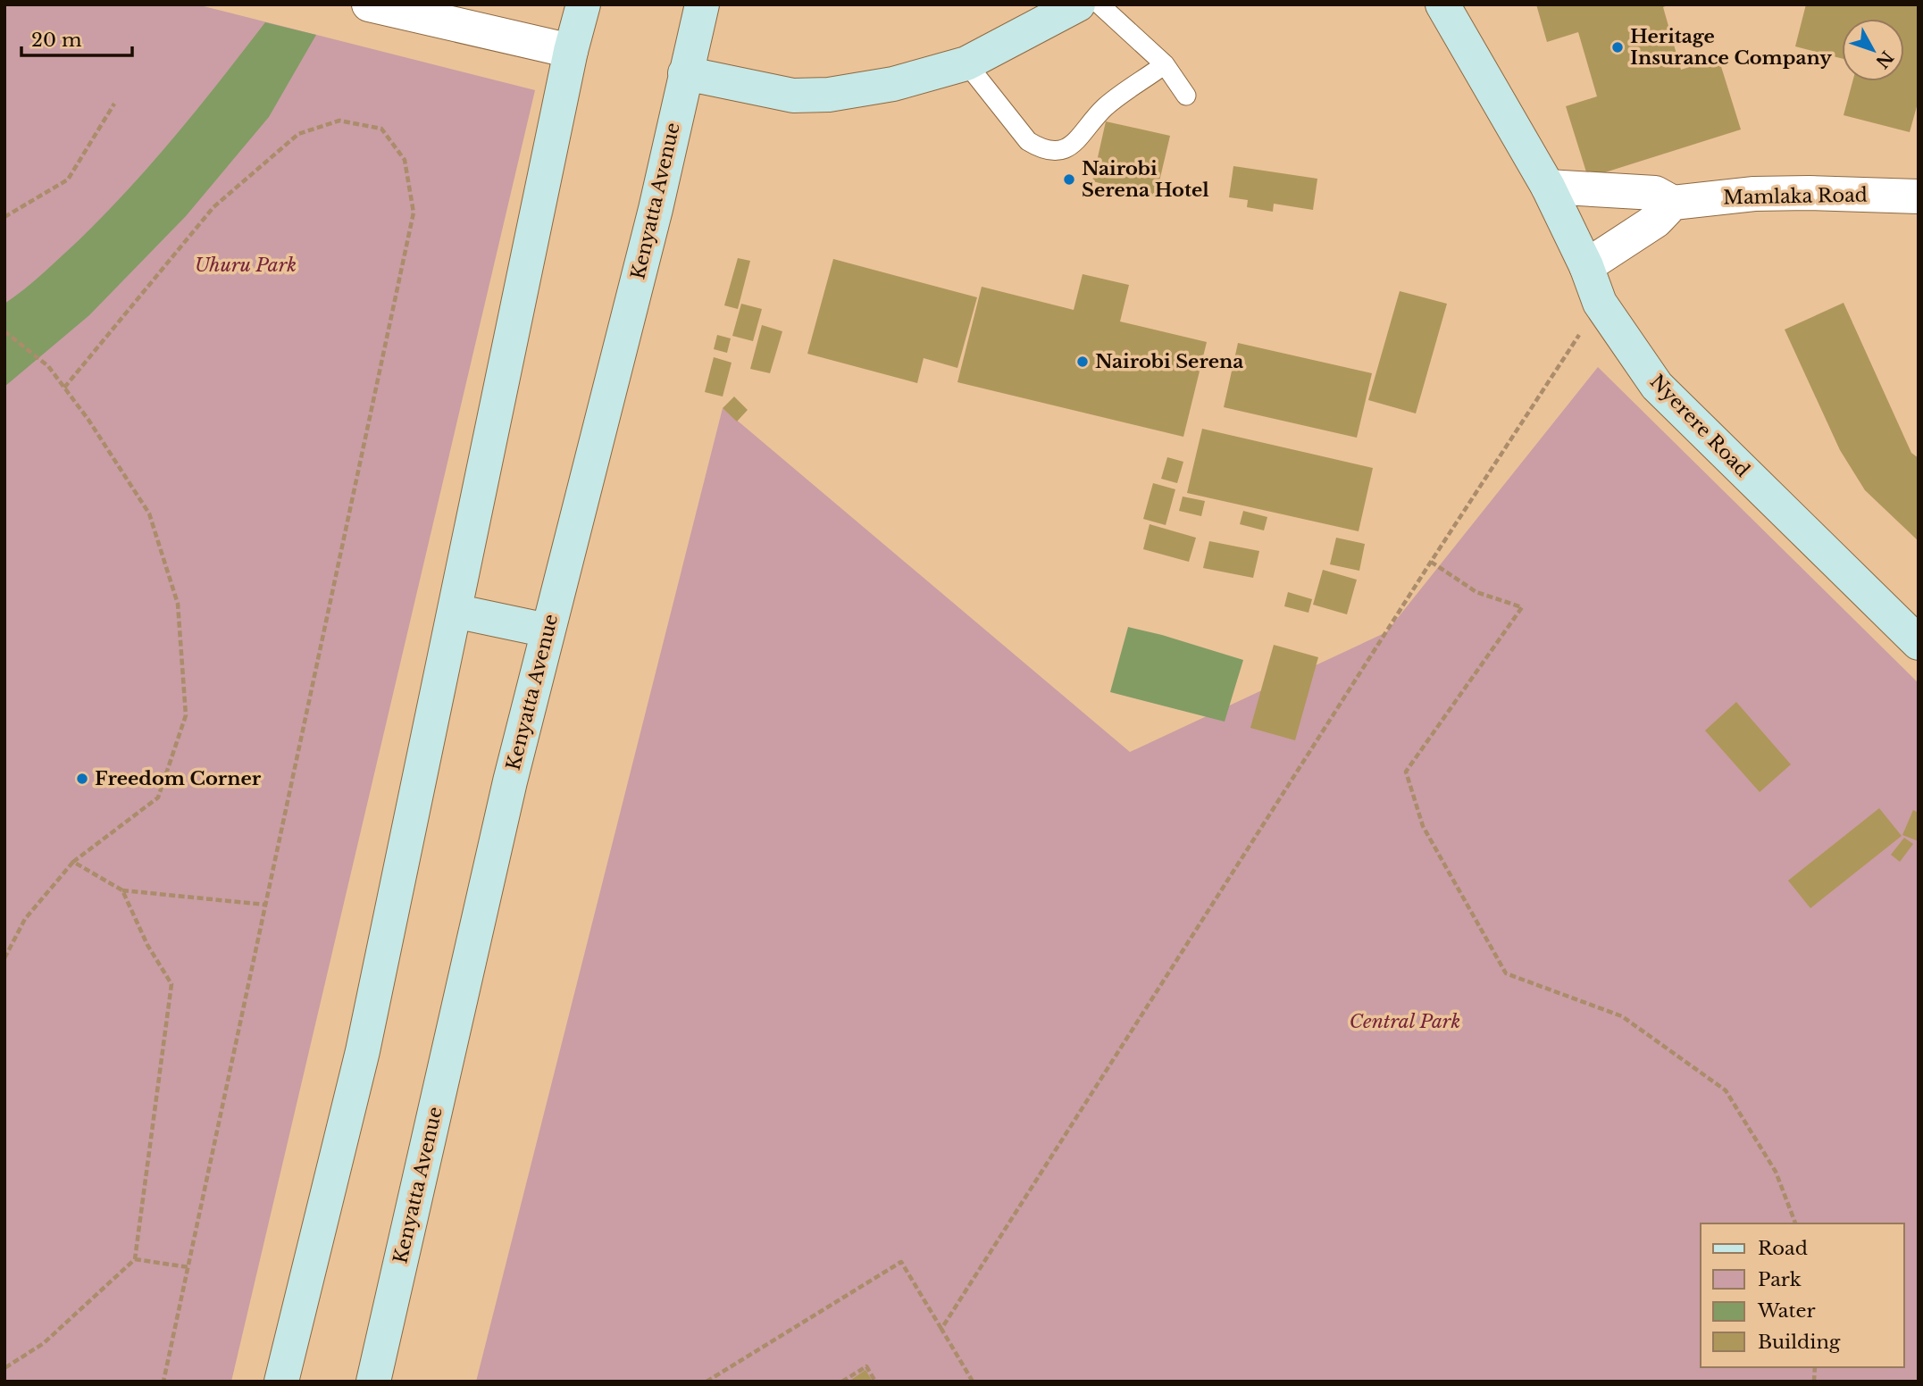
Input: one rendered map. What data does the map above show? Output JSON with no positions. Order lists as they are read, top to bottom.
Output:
{
  "streets": {
    "main road": ["Kenyatta Avenue", "Nyerere Road"],
    "street": ["Mamlaka Road"]
  },
  "crossings": [
    ["Mamlaka Road", "Nyerere Road"]
  ],
  "parks": ["Uhuru Park", "Central Park"],
  "places": [
    "Heritage Insurance Company",
    "Nairobi Serena Hotel",
    "Nairobi Serena",
    "Freedom Corner"
  ],
  "legend": [
    "Road",
    "Park",
    "Water",
    "Building"
  ],
  "scale_bar": "20 m",
  "north": "bottom right"
}
